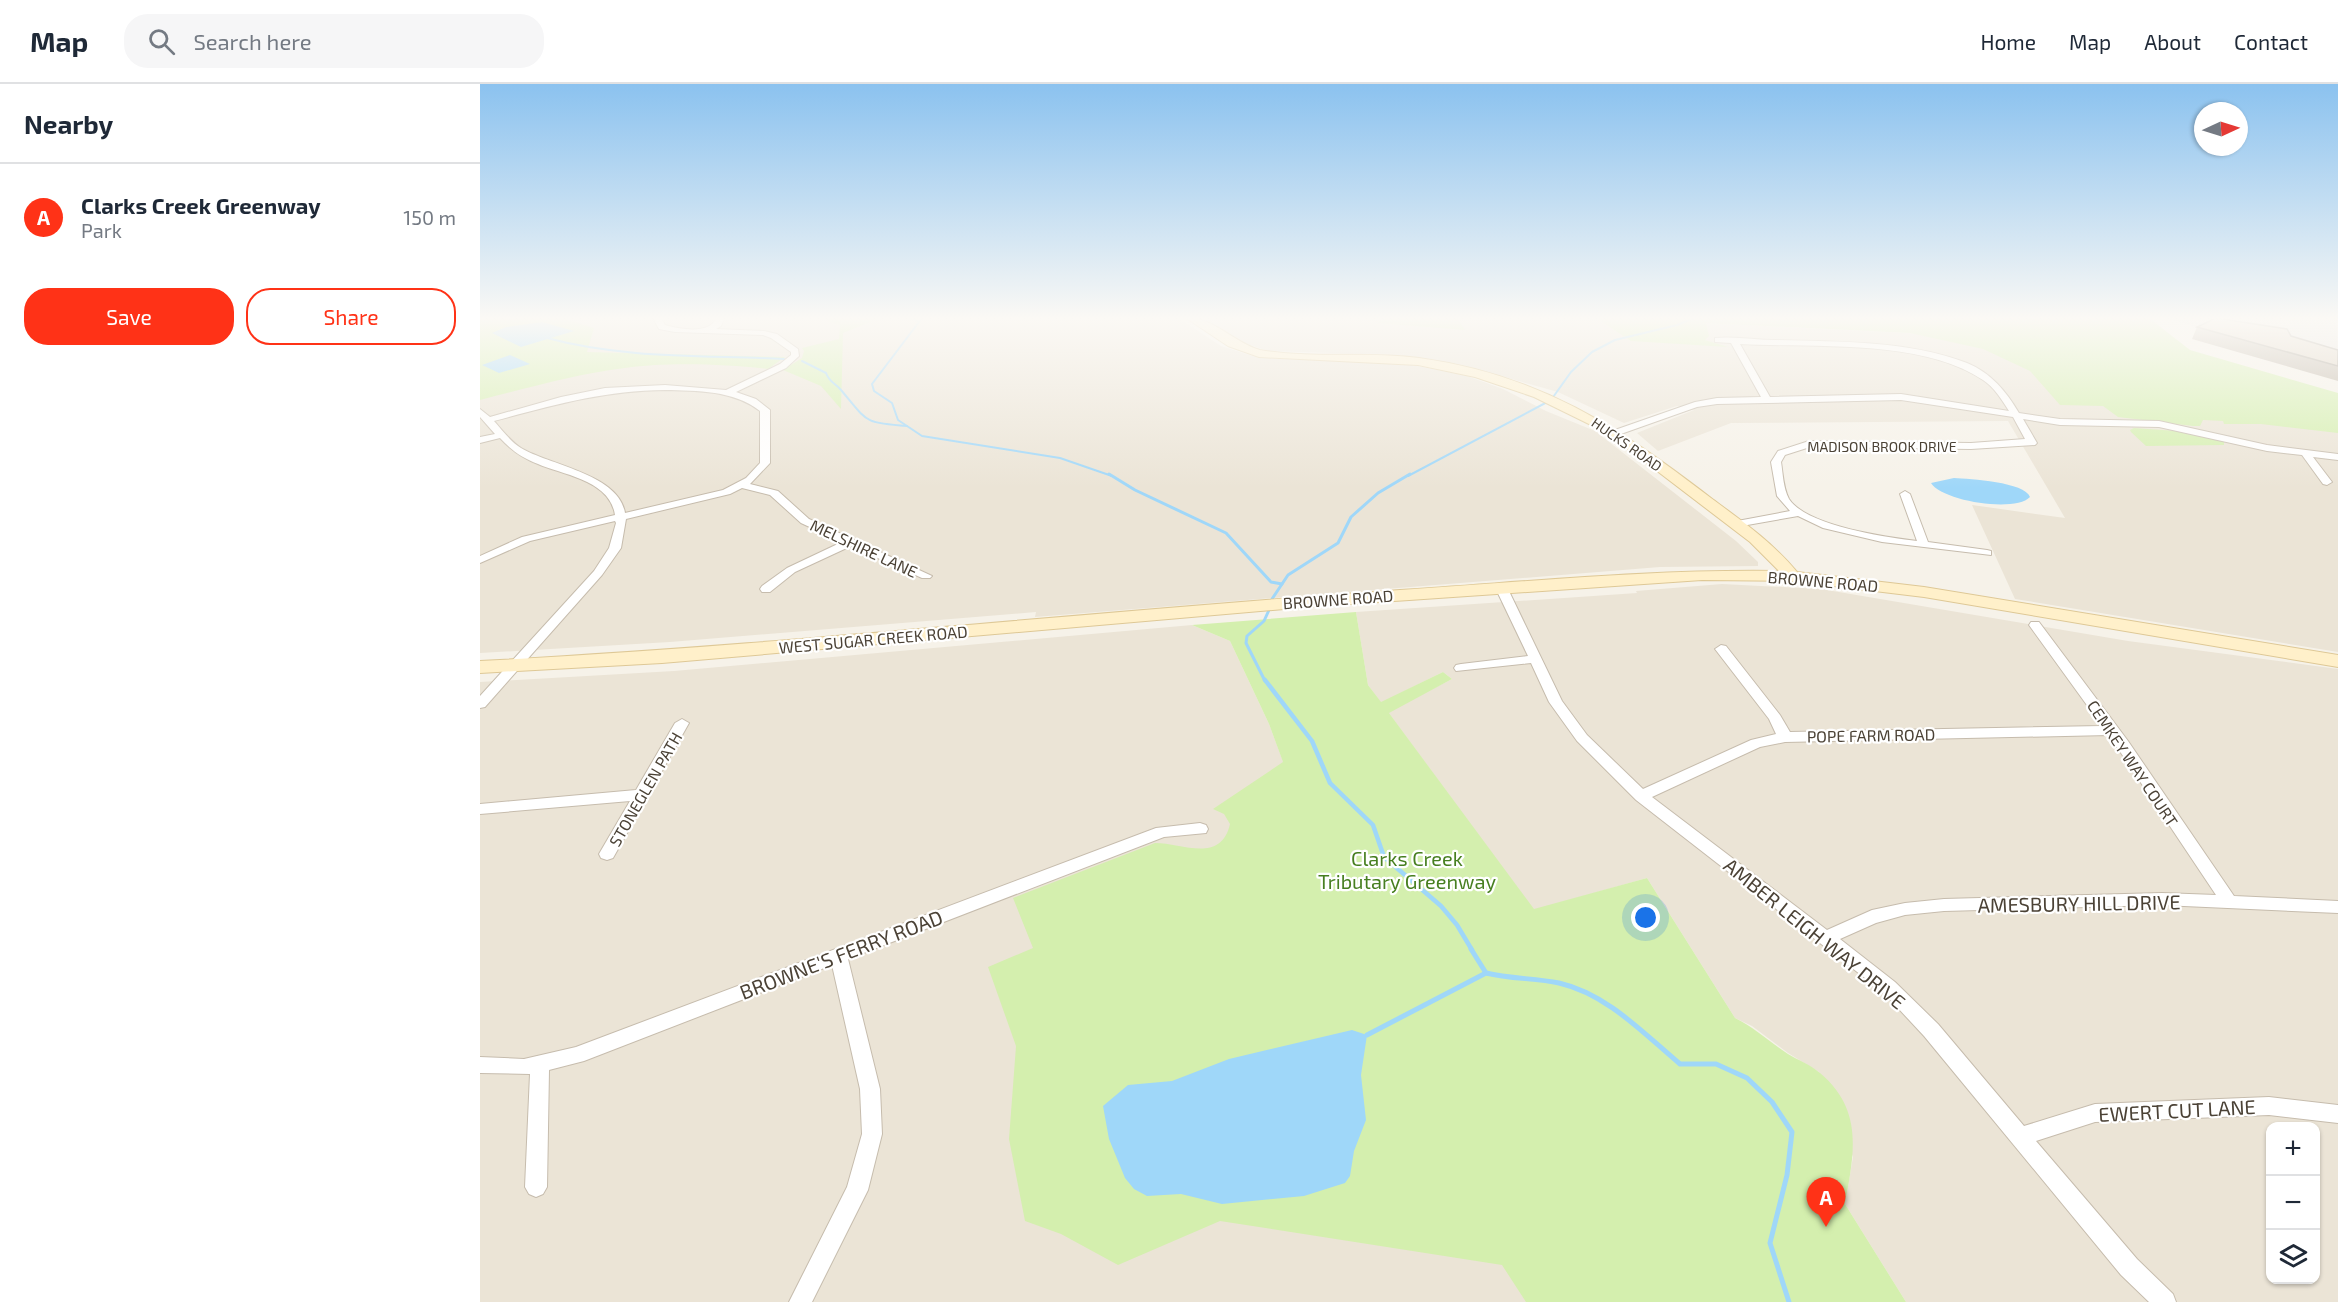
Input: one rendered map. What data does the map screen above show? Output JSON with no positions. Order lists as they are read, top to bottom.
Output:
{
  "streets": {
    "main road": ["HUCKS ROAD", "BROWNE ROAD", "WEST SUGAR CREEK ROAD"],
    "street": [
      "MADISON BROOK DRIVE",
      "MELSHIRE LANE",
      "POPE FARM ROAD",
      "CEMKEY WAY COURT",
      "STONEGLEN PATH",
      "AMESBURY HILL DRIVE",
      "AMBER LEIGH WAY DRIVE",
      "BROWNE'S FERRY ROAD",
      "EWERT CUT LANE"
    ]
  },
  "crossings": [
    ["HUCKS ROAD", "BROWNE ROAD"],
    ["BROWNE ROAD", "WEST SUGAR CREEK ROAD"],
    ["BROWNE ROAD", "AMBER LEIGH WAY DRIVE"],
    ["POPE FARM ROAD", "CEMKEY WAY COURT"],
    ["POPE FARM ROAD", "AMBER LEIGH WAY DRIVE"],
    ["CEMKEY WAY COURT", "AMESBURY HILL DRIVE"],
    ["AMESBURY HILL DRIVE", "AMBER LEIGH WAY DRIVE"],
    ["AMBER LEIGH WAY DRIVE", "EWERT CUT LANE"]
  ],
  "parks": ["Clarks Creek Tributary Greenway"],
  "north": "right",
  "page": {
    "header": "Map",
    "search": "Search here",
    "nav": [
      "Home",
      "Map",
      "About",
      "Contact"
    ],
    "heading": "Nearby",
    "list": [
      {
        "mark": "A",
        "name": "Clarks Creek Greenway",
        "note": "Park",
        "value": "150 m"
      }
    ],
    "buttons": ["Save", "Share"],
    "map_buttons": ["+", "−"],
    "pins": "A"
  }
}
